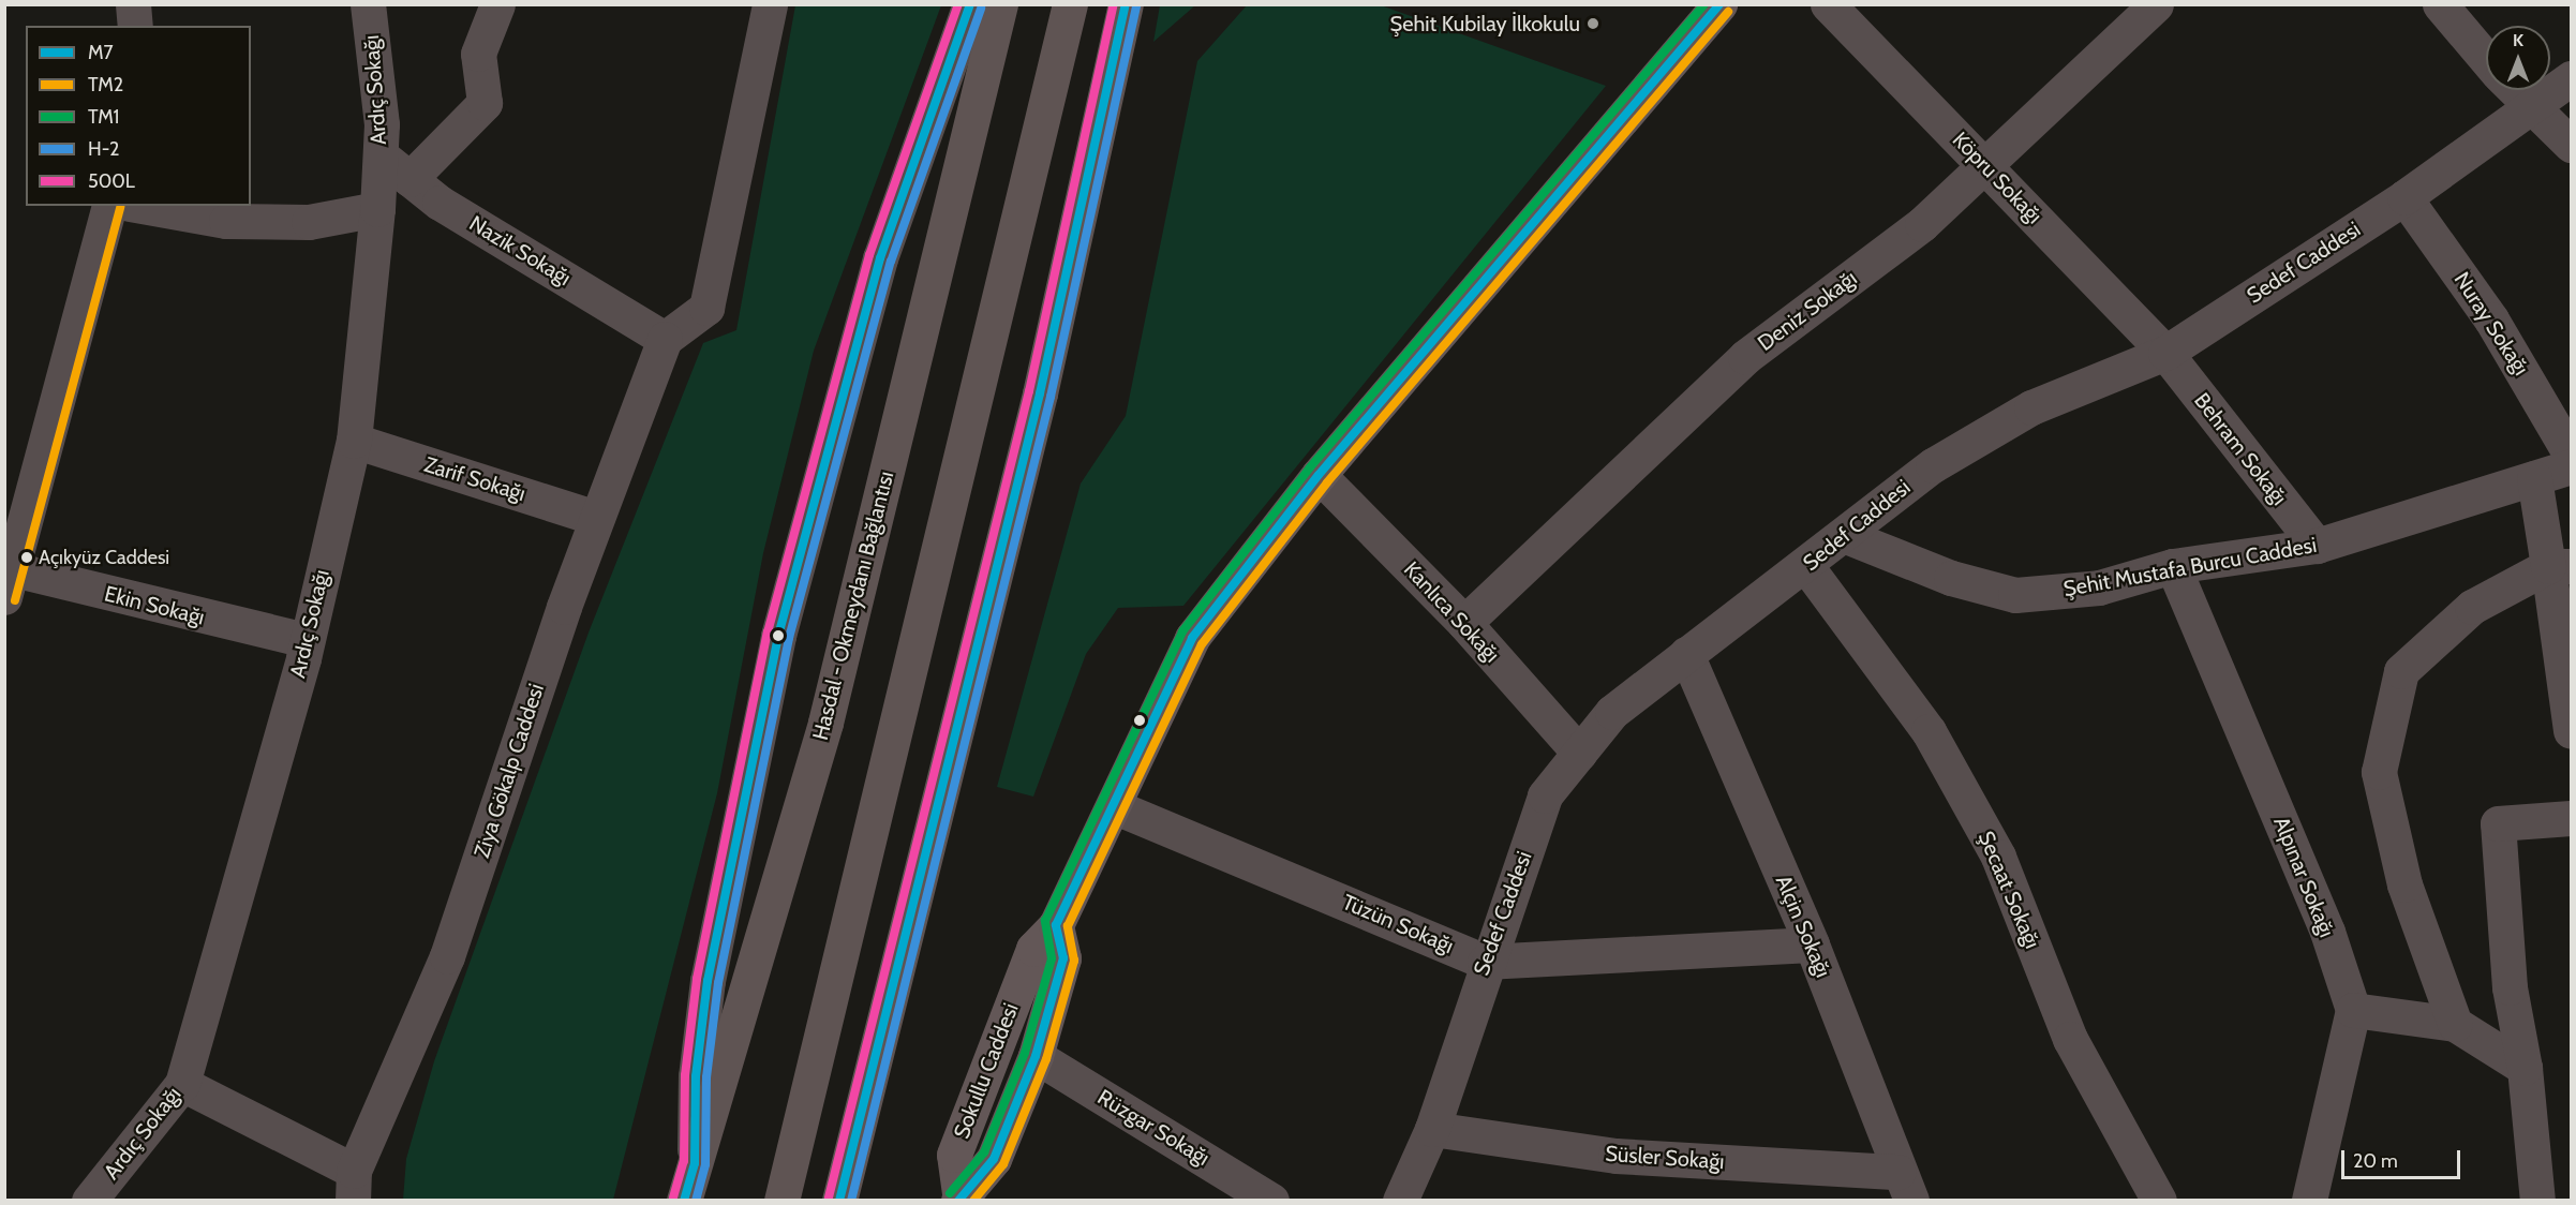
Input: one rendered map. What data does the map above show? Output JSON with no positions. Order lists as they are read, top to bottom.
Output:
{
  "streets": {
    "highway": ["Hasdal - Okmeydanı Bağlantısı"],
    "main road": ["Sokullu Caddesi"],
    "street": [
      "Ardıç Sokağı",
      "Köpru Sokağı",
      "Nazik Sokağı",
      "Sedef Caddesi",
      "Deniz Sokağı",
      "Nuray Sokağı",
      "Behram Sokağı",
      "Zarif Sokağı",
      "Şehit Mustafa Burcu Caddesi",
      "Ekin Sokağı",
      "Kanlıca Sokağı",
      "Ziya Gökalp Caddesi",
      "Alpınar Sokağı",
      "Şecaat Sokağı",
      "Tüzün Sokağı",
      "Alçin Sokağı",
      "Rüzgar Sokağı",
      "Süsler Sokağı"
    ]
  },
  "crossings": [
    ["Ardıç Sokağı", "Nazik Sokağı"],
    ["Ardıç Sokağı", "Zarif Sokağı"],
    ["Ardıç Sokağı", "Ekin Sokağı"],
    ["Köpru Sokağı", "Sedef Caddesi"],
    ["Köpru Sokağı", "Deniz Sokağı"],
    ["Köpru Sokağı", "Behram Sokağı"],
    ["Nazik Sokağı", "Ziya Gökalp Caddesi"],
    ["Sedef Caddesi", "Nuray Sokağı"],
    ["Sedef Caddesi", "Behram Sokağı"],
    ["Sedef Caddesi", "Şehit Mustafa Burcu Caddesi"],
    ["Sedef Caddesi", "Kanlıca Sokağı"],
    ["Sedef Caddesi", "Şecaat Sokağı"],
    ["Sedef Caddesi", "Tüzün Sokağı"],
    ["Sedef Caddesi", "Alçin Sokağı"],
    ["Sedef Caddesi", "Süsler Sokağı"],
    ["Deniz Sokağı", "Kanlıca Sokağı"],
    ["Behram Sokağı", "Şehit Mustafa Burcu Caddesi"],
    ["Zarif Sokağı", "Ziya Gökalp Caddesi"],
    ["Şehit Mustafa Burcu Caddesi", "Alpınar Sokağı"],
    ["Kanlıca Sokağı", "Sokullu Caddesi"],
    ["Tüzün Sokağı", "Alçin Sokağı"],
    ["Tüzün Sokağı", "Sokullu Caddesi"],
    ["Alçin Sokağı", "Süsler Sokağı"],
    ["Sokullu Caddesi", "Rüzgar Sokağı"]
  ],
  "places": ["Şehit Kubilay İlkokulu", "Açıkyüz Caddesi"],
  "lines": [
    "transit line M7",
    "transit line TM1",
    "transit line 500L",
    "transit line H-2",
    "transit line TM2"
  ],
  "legend": [
    "M7",
    "TM2",
    "TM1",
    "H-2",
    "500L"
  ],
  "scale_bar": "20 m",
  "north": "top"
}
